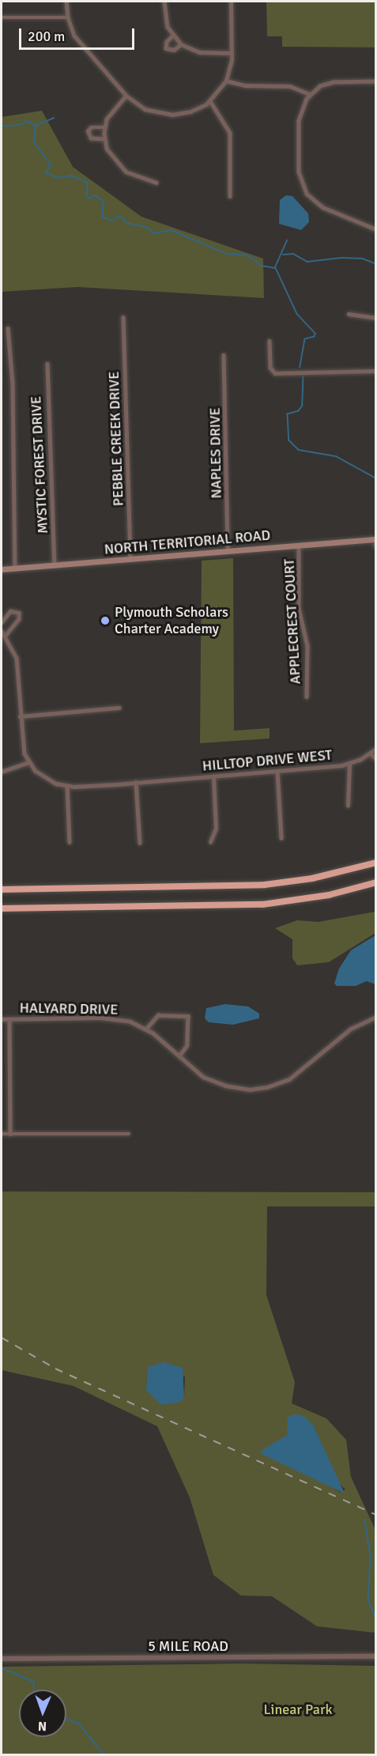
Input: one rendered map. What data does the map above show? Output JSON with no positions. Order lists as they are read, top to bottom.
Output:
{
  "streets": {
    "main road": ["NORTH TERRITORIAL ROAD"],
    "street": [
      "PEBBLE CREEK DRIVE",
      "NAPLES DRIVE",
      "MYSTIC FOREST DRIVE",
      "APPLECREST COURT",
      "HILLTOP DRIVE WEST",
      "HALYARD DRIVE",
      "5 MILE ROAD"
    ]
  },
  "crossings": [
    ["PEBBLE CREEK DRIVE", "NORTH TERRITORIAL ROAD"],
    ["NAPLES DRIVE", "NORTH TERRITORIAL ROAD"],
    ["MYSTIC FOREST DRIVE", "NORTH TERRITORIAL ROAD"],
    ["NORTH TERRITORIAL ROAD", "APPLECREST COURT"]
  ],
  "parks": ["Linear Park"],
  "places": ["Plymouth Scholars Charter Academy"],
  "scale_bar": "200 m",
  "north": "bottom"
}
